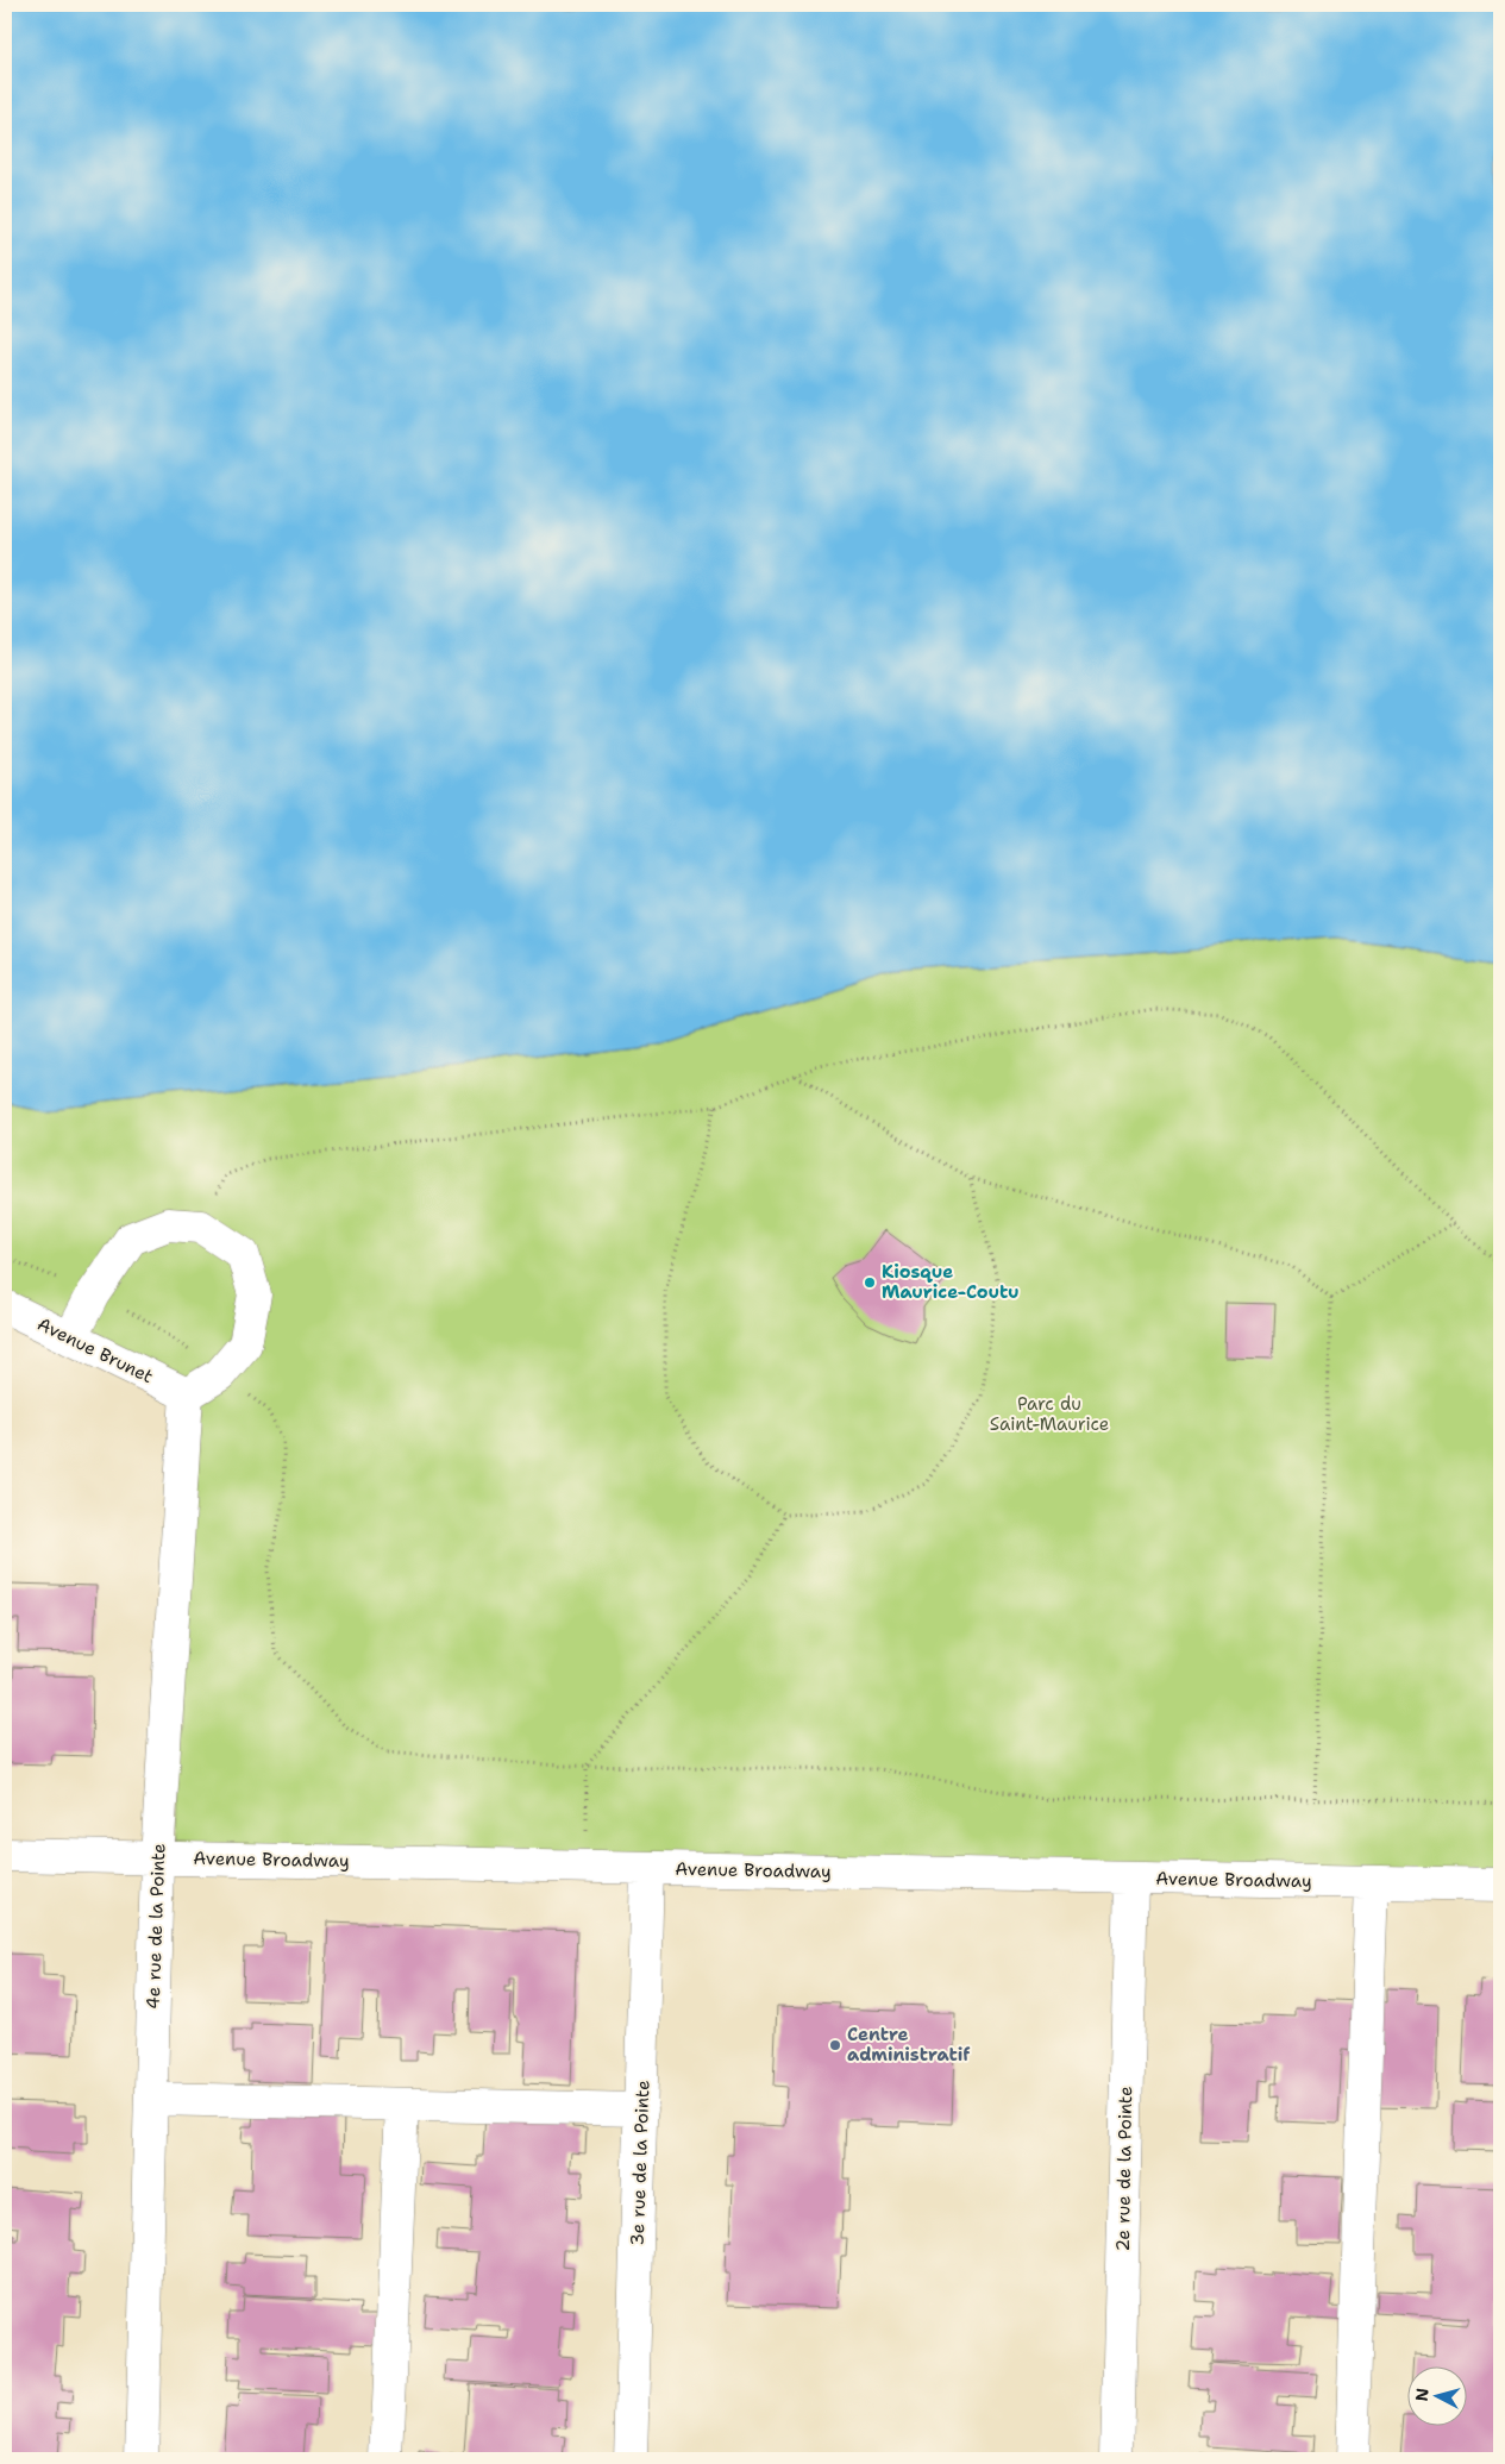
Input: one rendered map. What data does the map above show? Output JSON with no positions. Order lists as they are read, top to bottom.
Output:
{
  "streets": {
    "street": [
      "Avenue Brunet",
      "Avenue Broadway",
      "4e rue de la Pointe",
      "3e rue de la Pointe",
      "2e rue de la Pointe"
    ]
  },
  "crossings": [
    ["Avenue Brunet", "4e rue de la Pointe"],
    ["Avenue Broadway", "4e rue de la Pointe"],
    ["Avenue Broadway", "3e rue de la Pointe"],
    ["Avenue Broadway", "2e rue de la Pointe"]
  ],
  "parks": ["Parc du Saint-Maurice"],
  "places": ["Kiosque Maurice-Coutu", "Centre administratif"],
  "north": "left"
}
